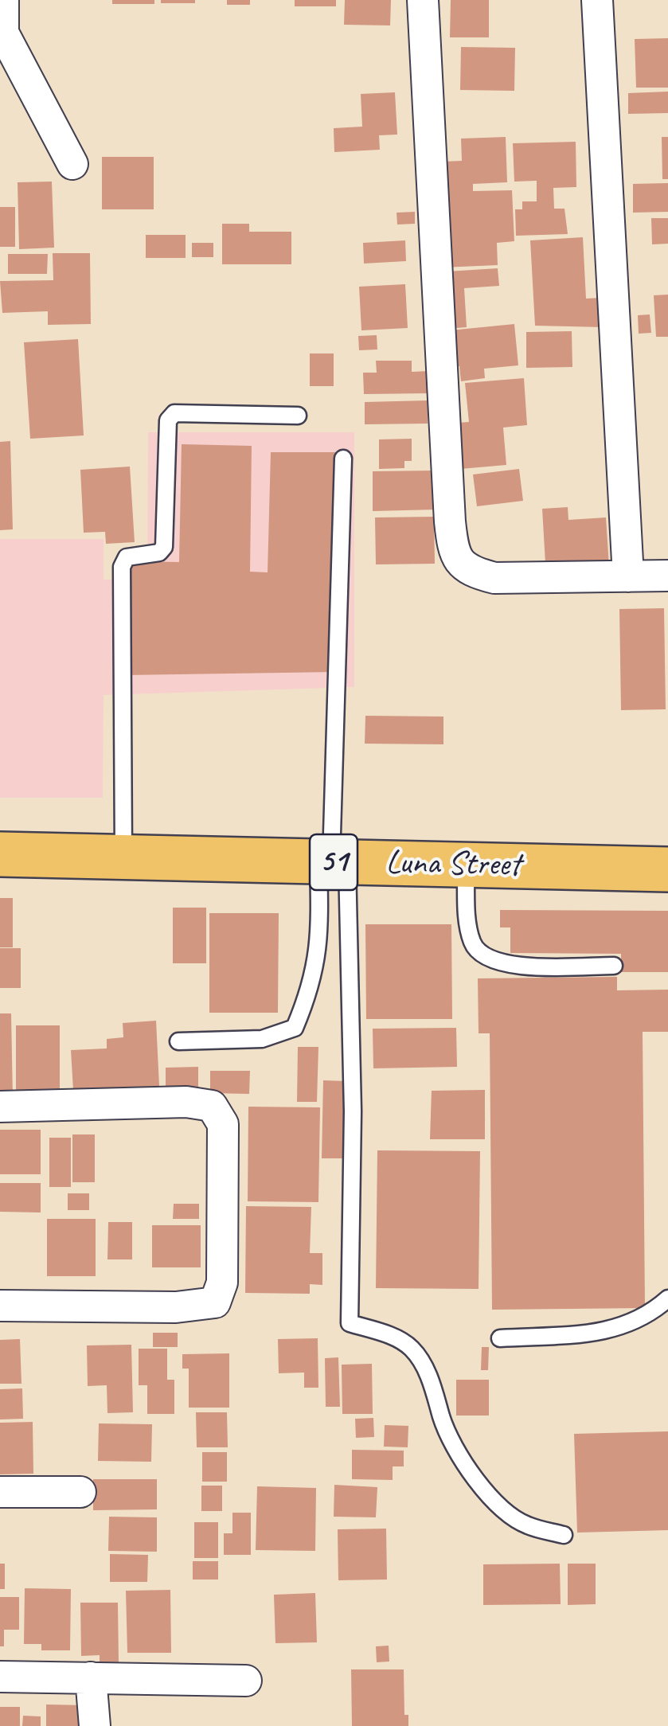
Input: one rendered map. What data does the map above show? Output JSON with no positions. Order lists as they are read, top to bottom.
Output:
{
  "streets": {
    "main road": ["51", "Luna Street"]
  }
}
